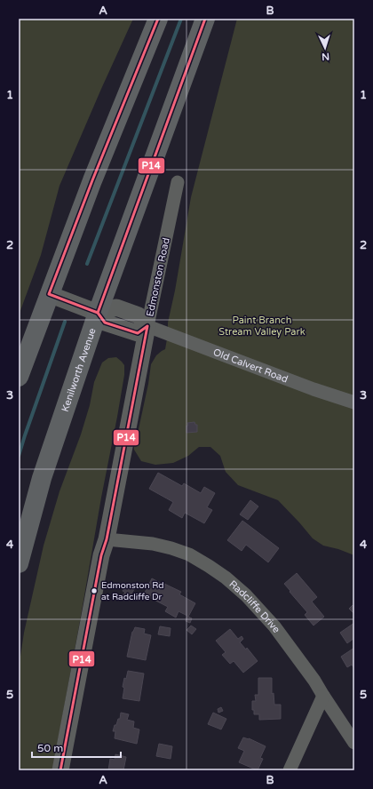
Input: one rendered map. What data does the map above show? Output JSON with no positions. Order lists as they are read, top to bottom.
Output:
{
  "streets": {
    "main road": ["Kenilworth Avenue"],
    "street": ["Edmonston Road", "Old Calvert Road", "Radcliffe Drive"]
  },
  "crossings": [
    ["Edmonston Road", "Old Calvert Road"],
    ["Edmonston Road", "Radcliffe Drive"],
    ["Old Calvert Road", "Kenilworth Avenue"]
  ],
  "parks": ["Paint Branch Stream Valley Park"],
  "places": ["Edmonston Rd at Radcliffe Dr"],
  "lines": ["transit line P14"],
  "scale_bar": "50 m",
  "north": "bottom",
  "grid": {
    "columns": ["A", "B"],
    "rows": [
      "1",
      "2",
      "3",
      "4",
      "5"
    ]
  }
}
